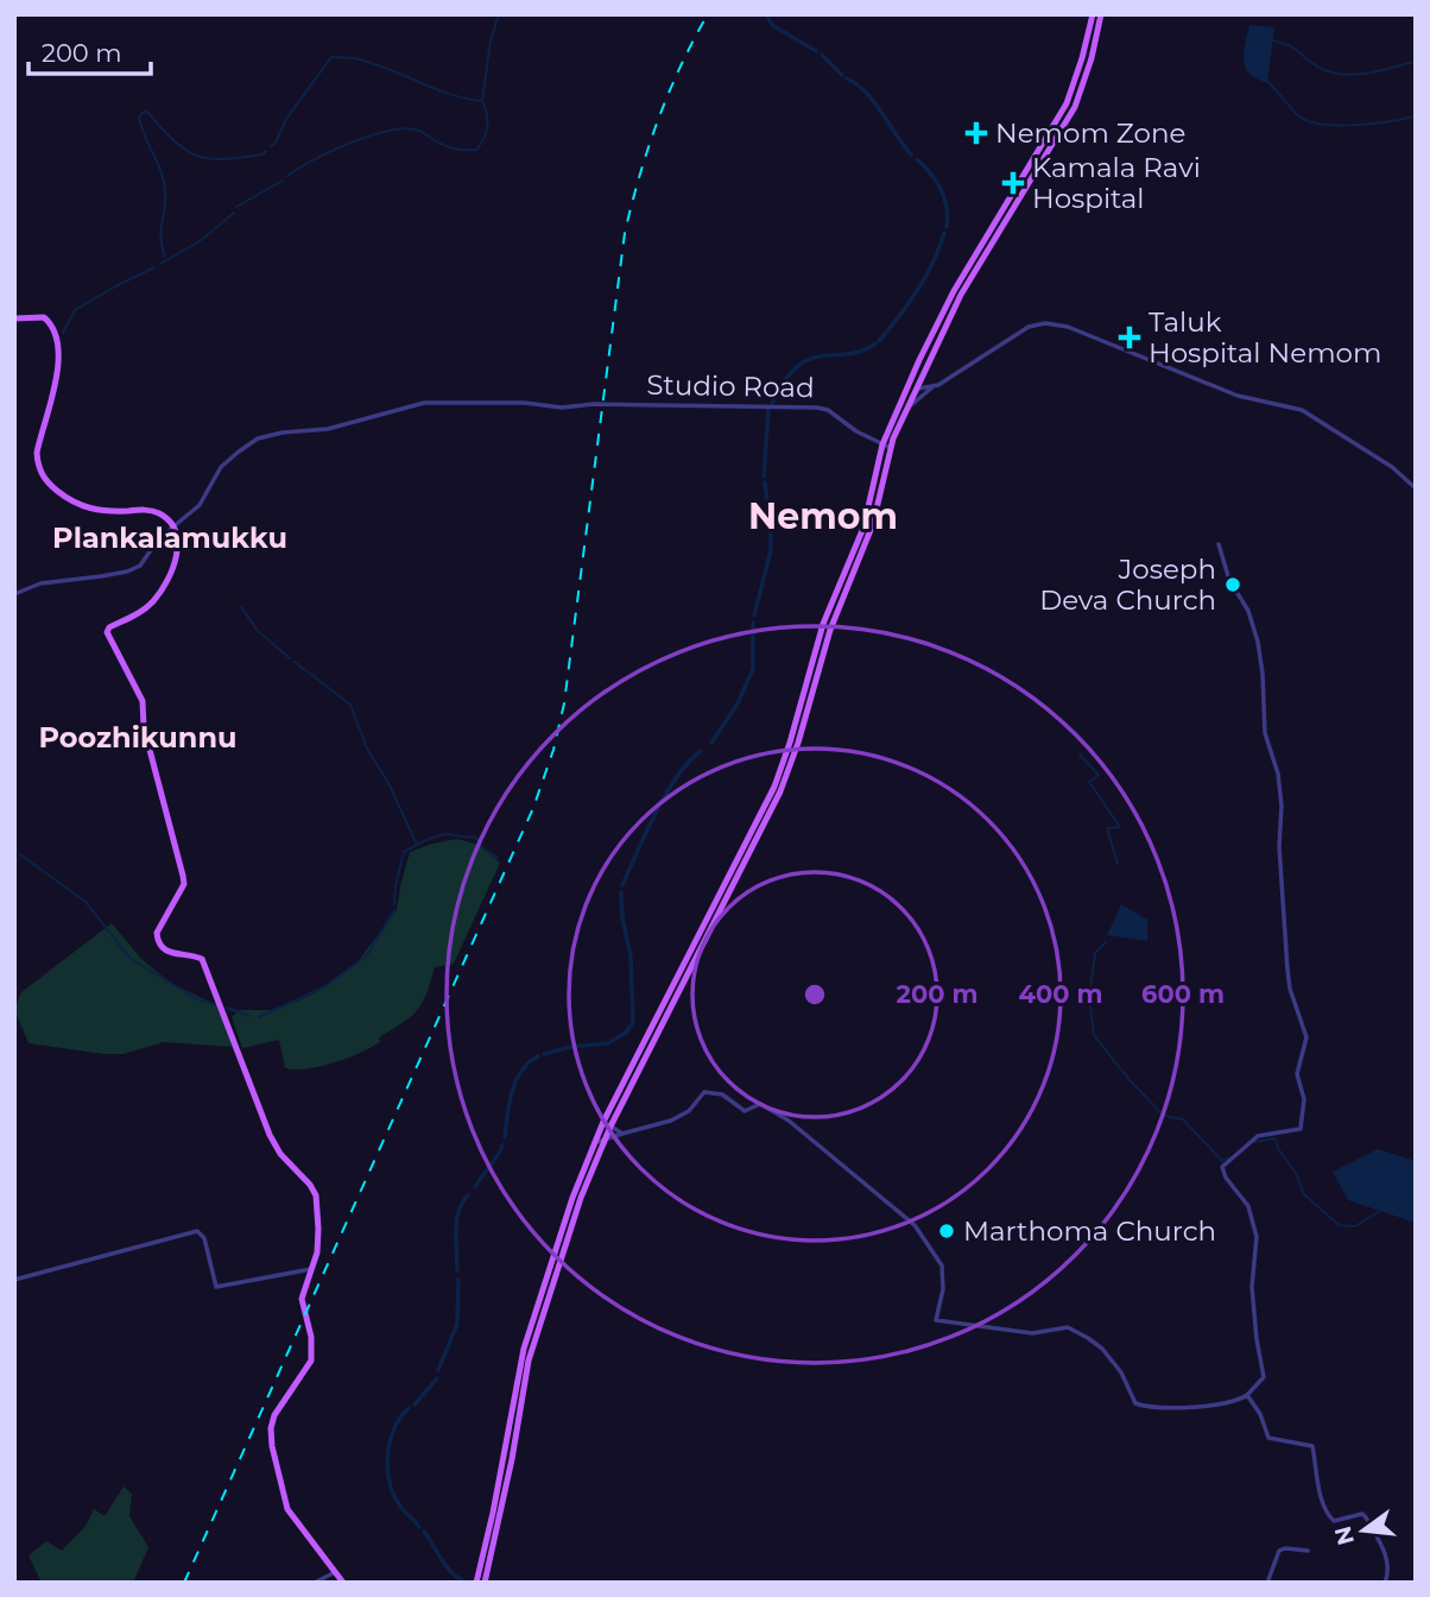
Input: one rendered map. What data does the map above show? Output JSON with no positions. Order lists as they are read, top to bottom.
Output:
{
  "streets": {
    "street": ["Studio Road"]
  },
  "districts": ["Nemom", "Plankalamukku", "Poozhikunnu"],
  "places": {
    "health": ["Nemom Zone", "Kamala Ravi Hospital", "Taluk Hospital Nemom"],
    "other": ["Joseph Deva Church", "Marthoma Church"]
  },
  "scale_bar": "200 m",
  "north": "left",
  "rings": ["200 m", "400 m", "600 m"]
}
